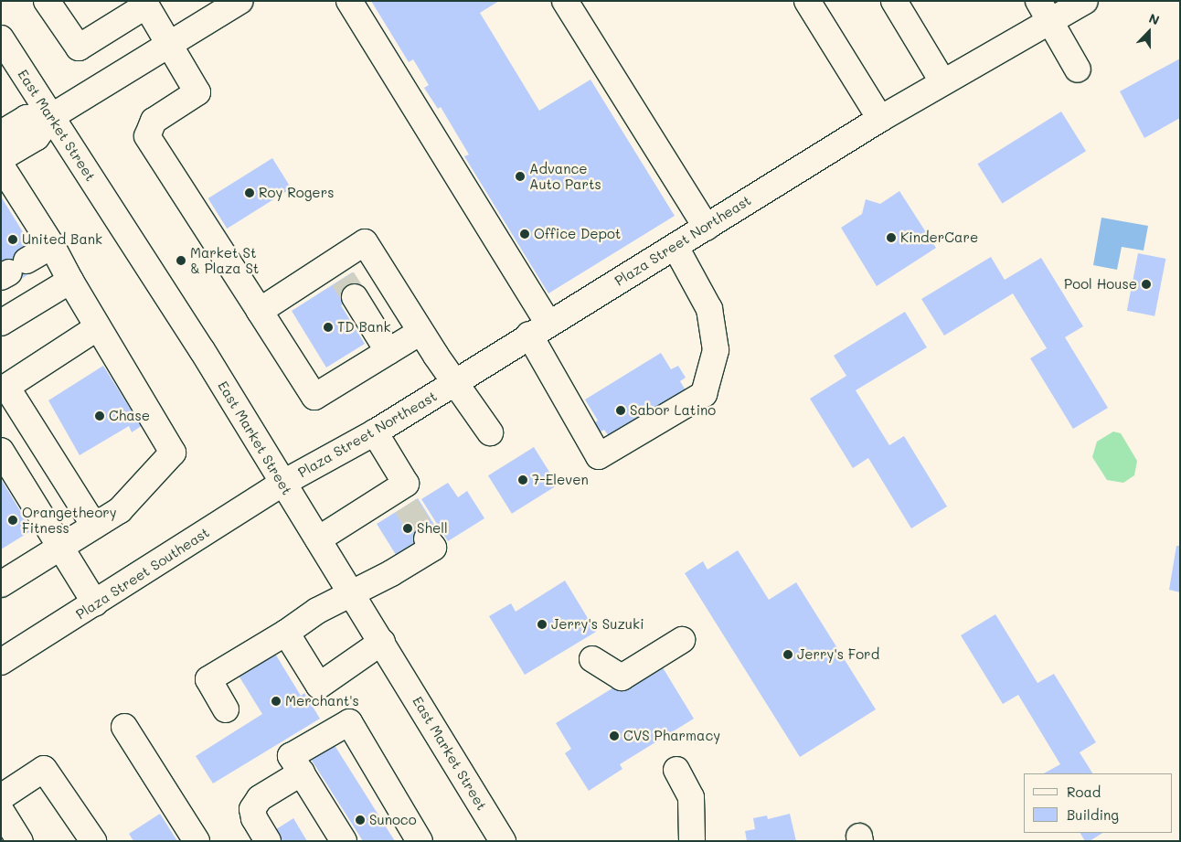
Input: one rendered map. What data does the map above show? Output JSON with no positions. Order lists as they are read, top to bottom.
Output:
{
  "streets": {
    "main road": ["East Market Street", "Plaza Street Northeast", "Plaza Street Southeast"]
  },
  "crossings": [
    ["East Market Street", "Plaza Street Northeast"],
    ["East Market Street", "Plaza Street Southeast"],
    ["Plaza Street Northeast", "Plaza Street Southeast"]
  ],
  "places": [
    "Advance Auto Parts",
    "Roy Rogers",
    "Office Depot",
    "KinderCare",
    "United Bank",
    "Market St & Plaza St",
    "Pool House",
    "TD Bank",
    "Sabor Latino",
    "Chase",
    "7-Eleven",
    "Orangetheory Fitness",
    "Shell",
    "Jerry's Suzuki",
    "Jerry's Ford",
    "Merchant's",
    "CVS Pharmacy",
    "Sunoco"
  ],
  "legend": ["Road", "Building"],
  "north": "top"
}
